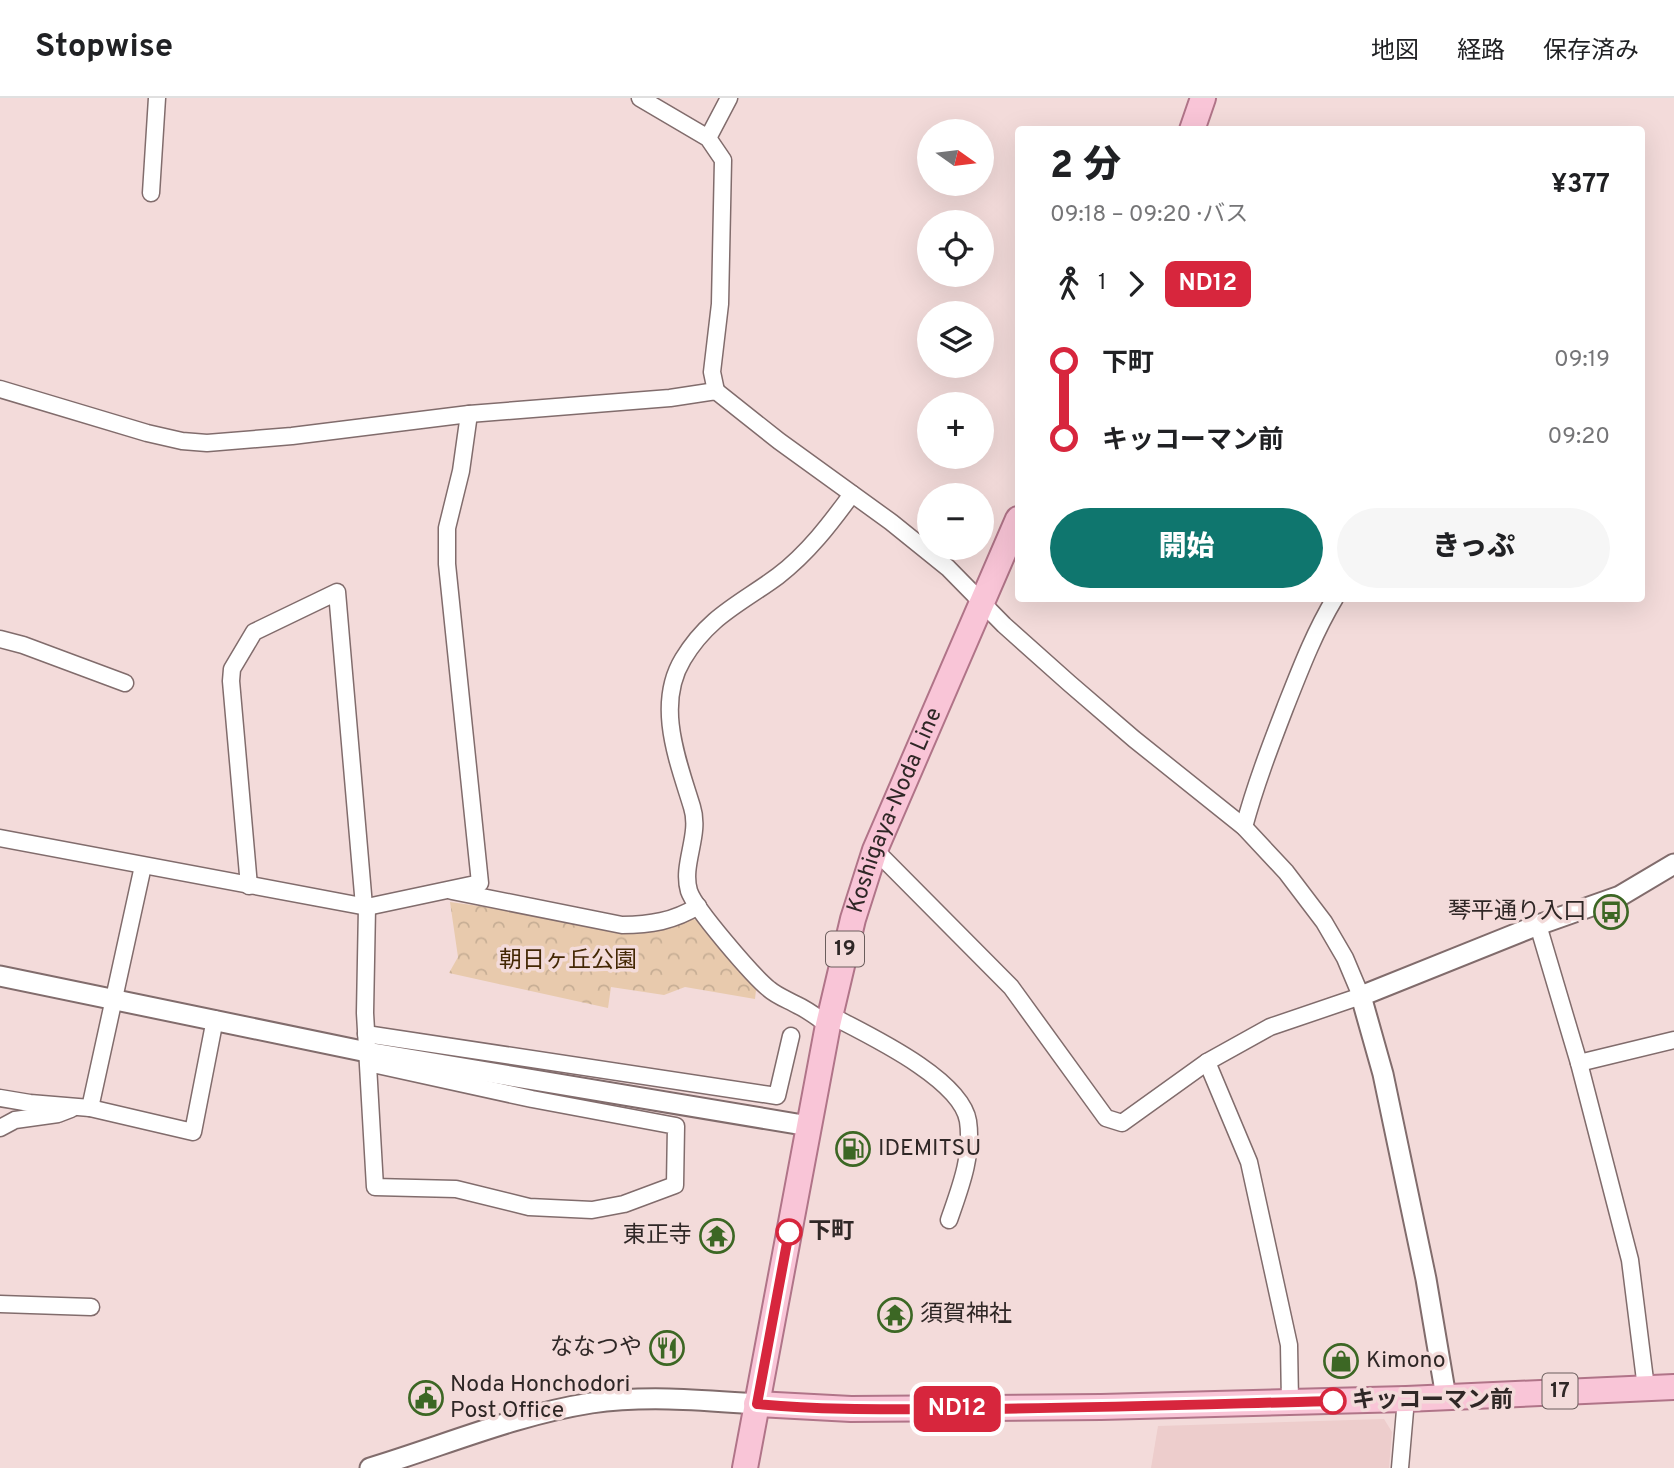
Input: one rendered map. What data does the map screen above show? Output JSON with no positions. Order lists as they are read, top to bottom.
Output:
{
  "streets": {
    "main road": ["Koshigaya-Noda Line", "19", "17"]
  },
  "crossings": [
    ["Koshigaya-Noda Line", "17"]
  ],
  "parks": ["朝日ヶ丘公園"],
  "places": {
    "bus stop": ["琴平通り入口"],
    "fuel station": ["IDEMITSU"],
    "other": ["下町", "キッコーマン前"],
    "temple": ["東正寺", "須賀神社"],
    "restaurant": ["ななつや"],
    "shop": ["Kimono"],
    "public building": ["Noda Honchodori Post Office"]
  },
  "lines": ["bus line ND12"],
  "north": "right",
  "page": {
    "header": "Stopwise",
    "nav": ["地図", "経路", "保存済み"],
    "on_map": "ND12",
    "map_buttons": ["+", "−"],
    "heading": ["2 分", "09:18 – 09:20 · バス", "¥377"],
    "legs": ["1", "ND12"],
    "list": [
      {
        "name": "下町",
        "value": "09:19"
      },
      {
        "name": "キッコーマン前",
        "value": "09:20"
      }
    ],
    "buttons": ["開始", "きっぷ"]
  }
}
